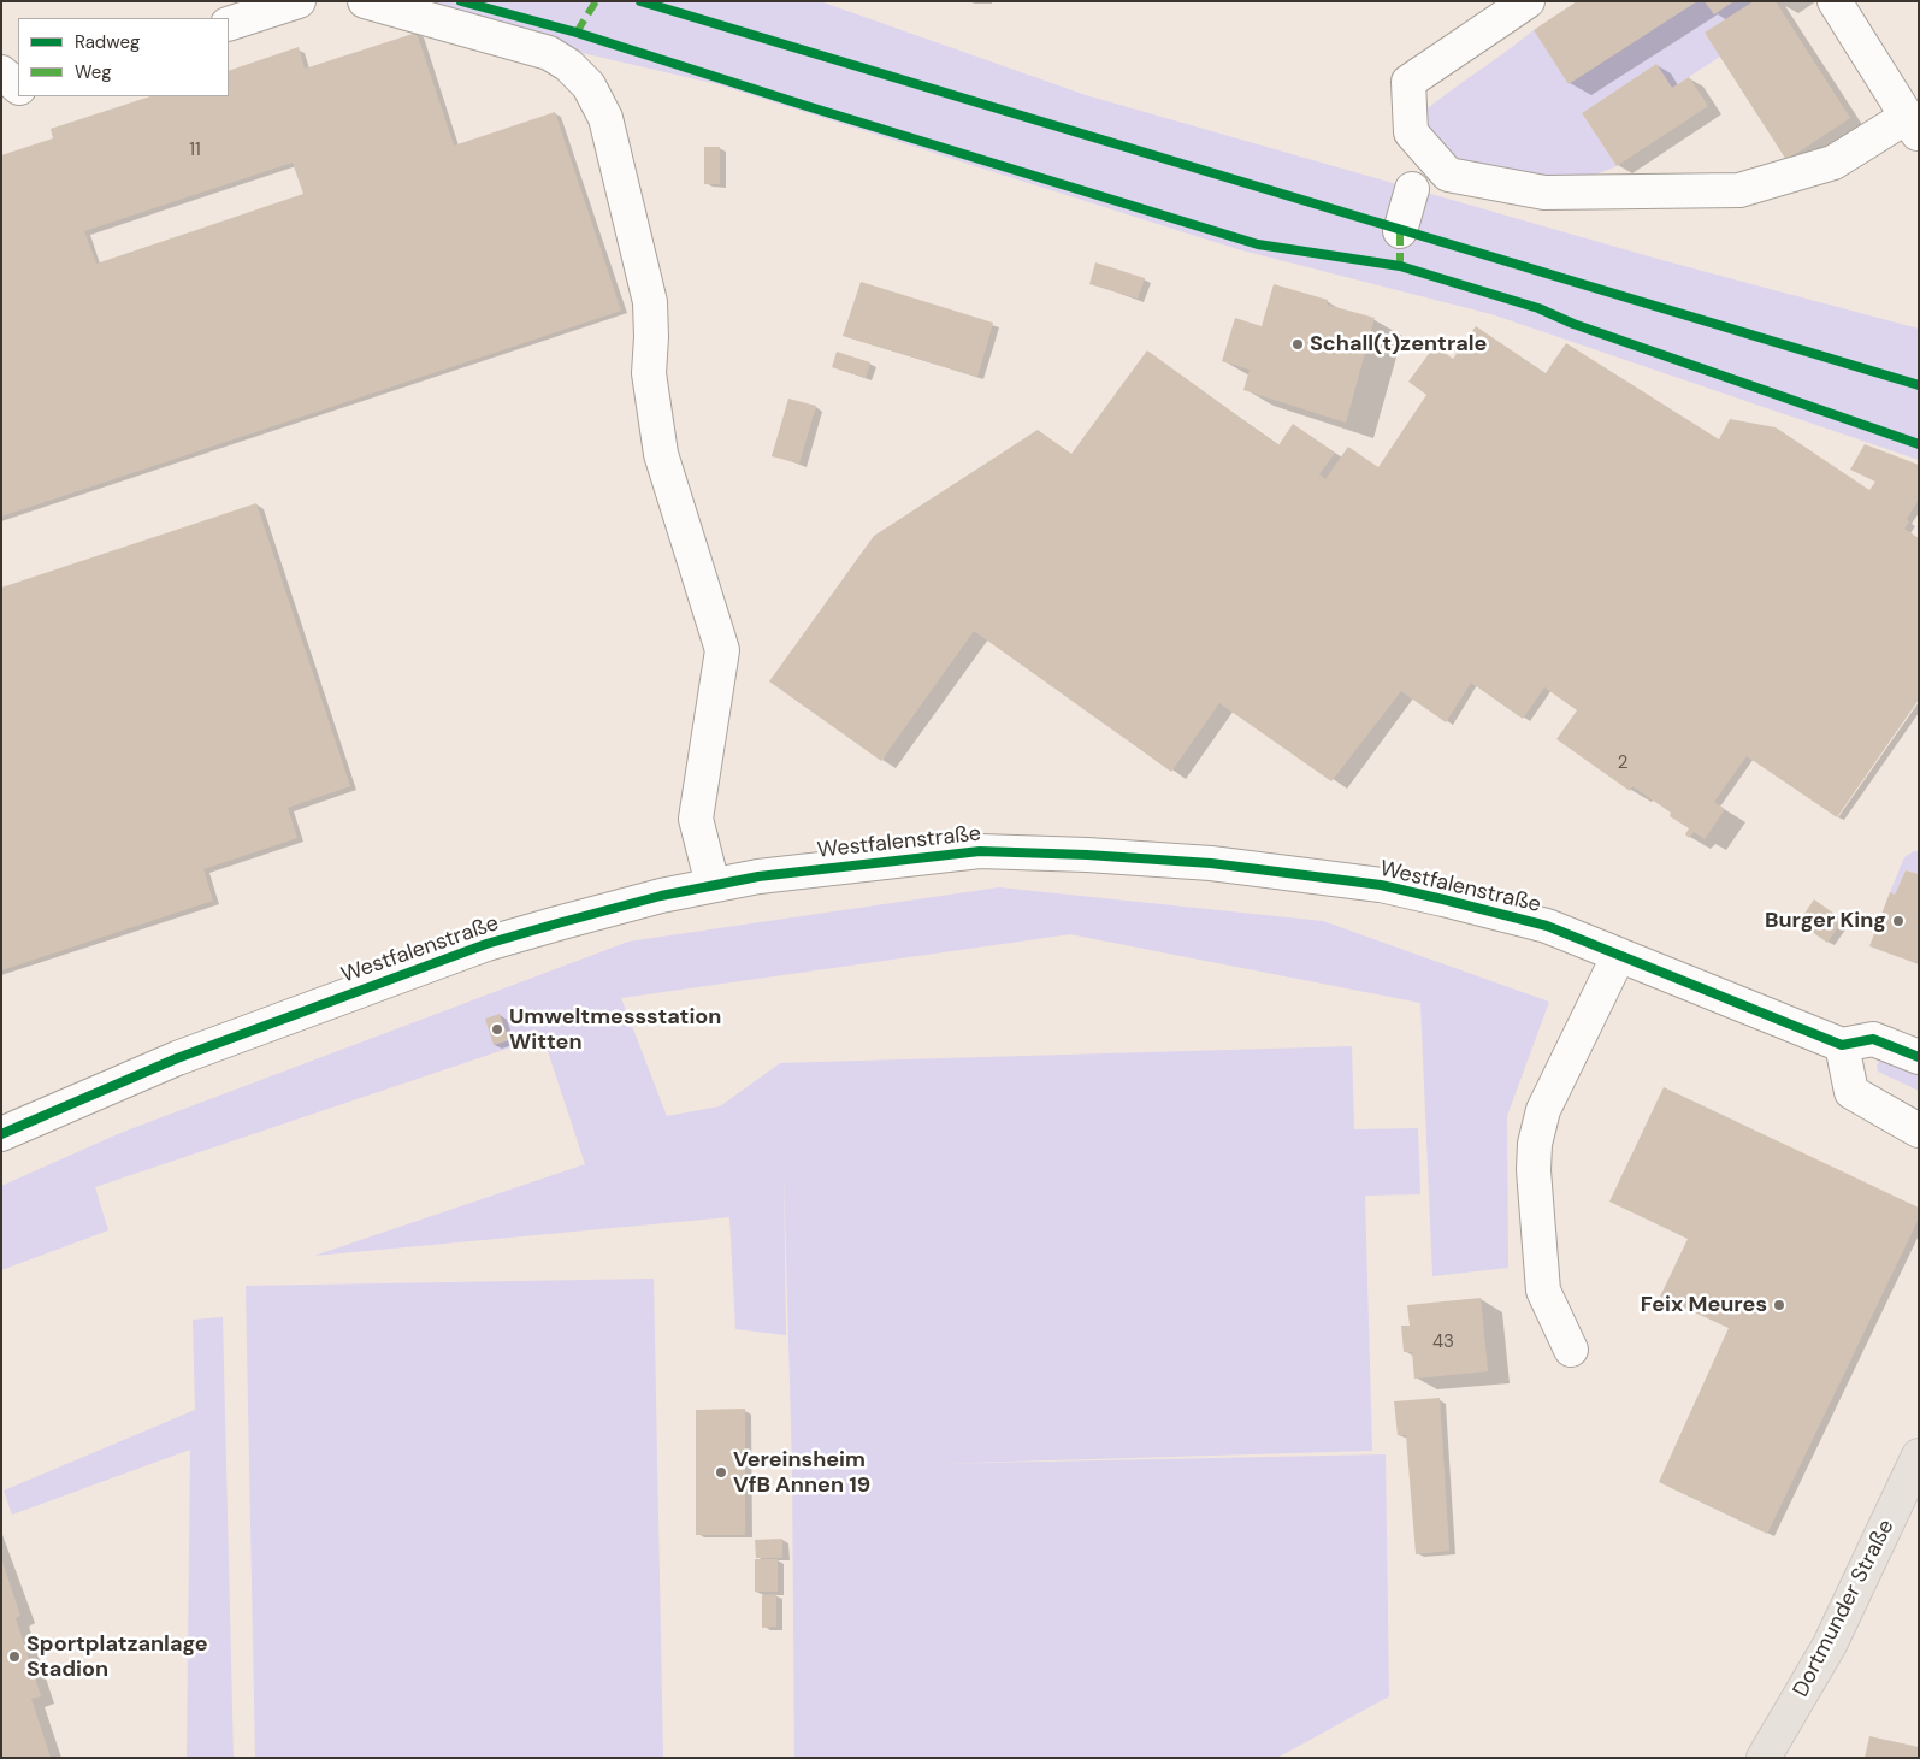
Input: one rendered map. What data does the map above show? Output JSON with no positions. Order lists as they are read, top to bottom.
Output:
{
  "streets": {
    "main road": ["Dortmunder Straße"],
    "street": ["Westfalenstraße"]
  },
  "places": [
    "Schall(t)zentrale",
    "Burger King",
    "Umweltmessstation Witten",
    "Feix Meures",
    "Vereinsheim VfB Annen 19",
    "Sportplatzanlage Stadion"
  ],
  "house_numbers": ["11", "2", "43"],
  "legend": ["Radweg", "Weg"]
}
